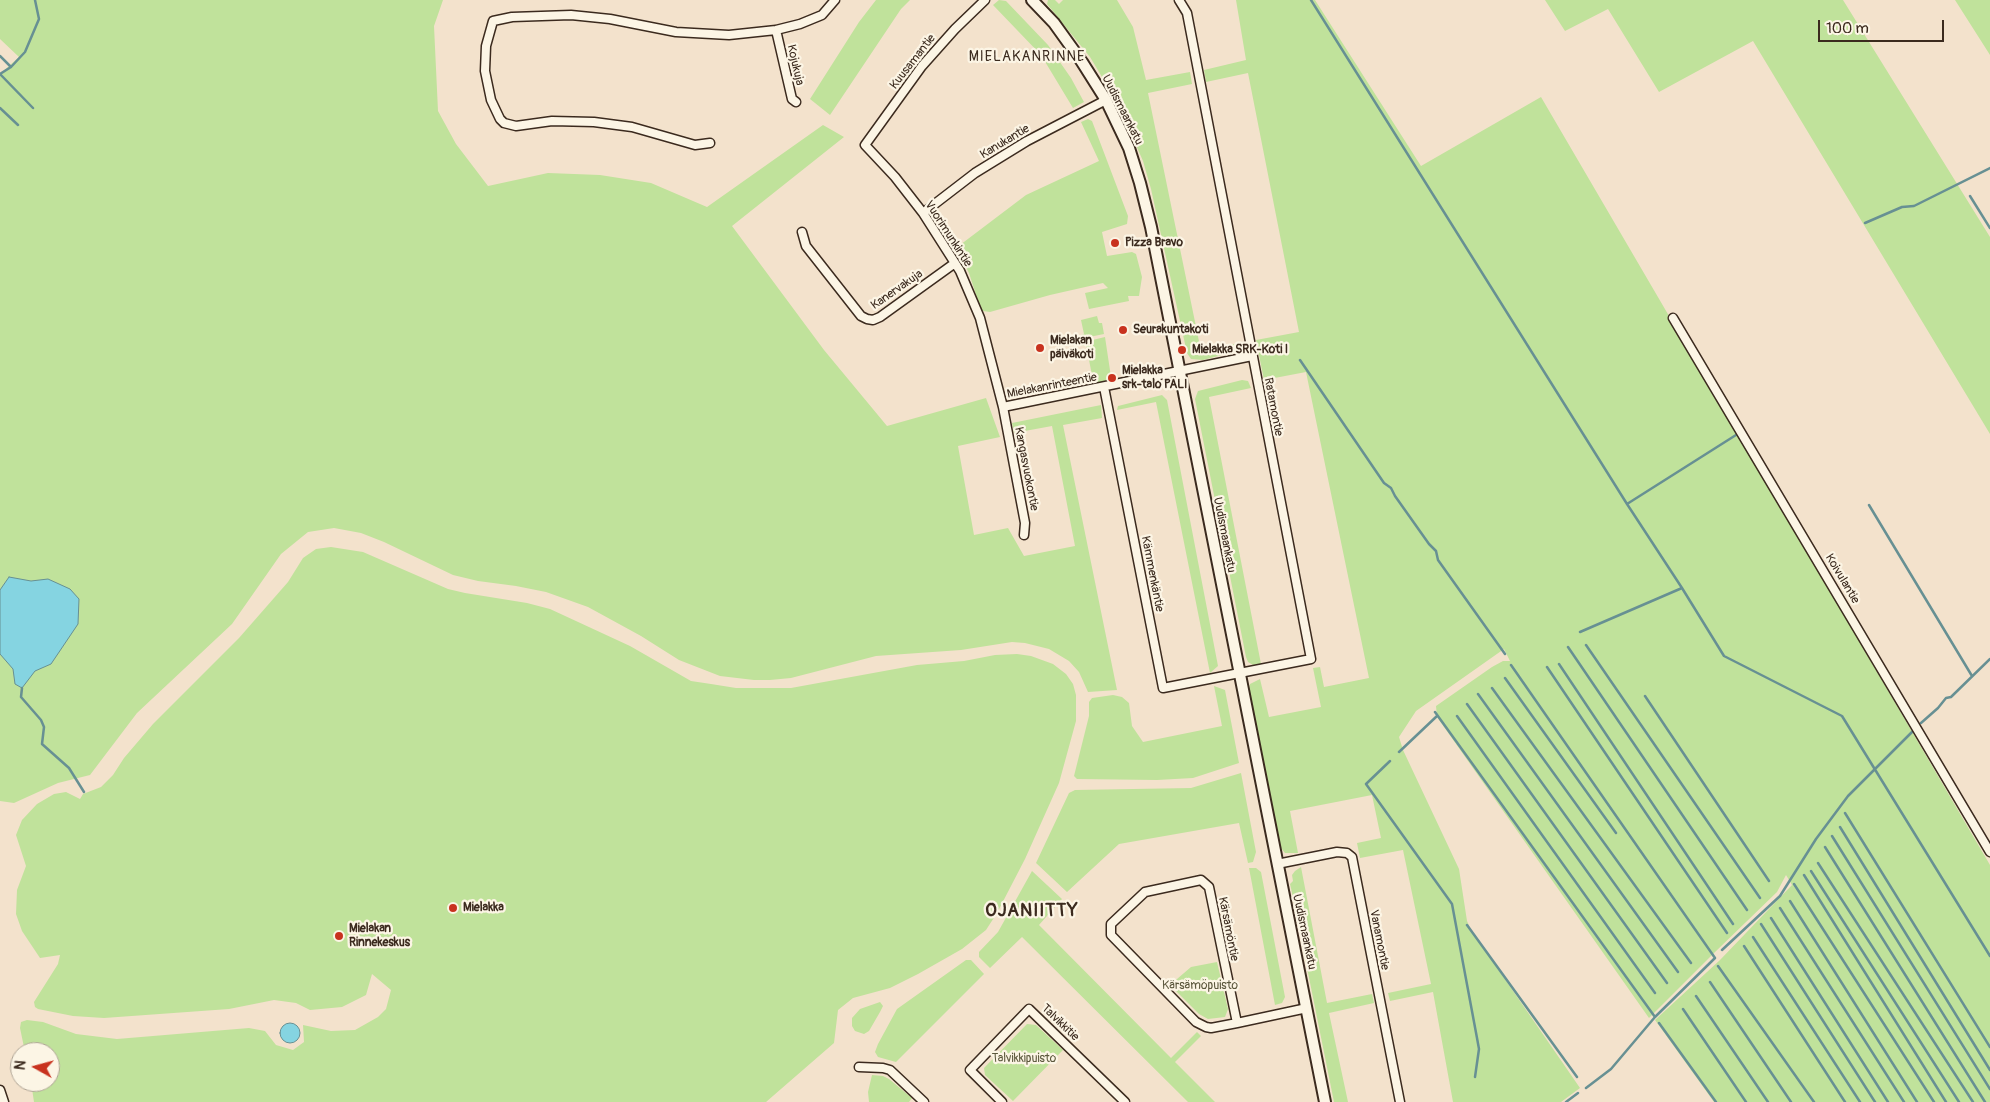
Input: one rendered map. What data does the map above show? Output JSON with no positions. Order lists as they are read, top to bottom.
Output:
{
  "streets": {
    "street": [
      "Kuusamantie",
      "Kojukuja",
      "Uudismaankatu",
      "Kanukantie",
      "Vuorimunkintie",
      "Kanervakuja",
      "Mielakanrinteentie",
      "Ratamontie",
      "Kangasvuokontie",
      "Kämmenkäntie",
      "Koivulantie",
      "Kärsämöntie",
      "Vanamontie",
      "Talvikkitie"
    ]
  },
  "crossings": [
    ["Kuusamantie", "Vuorimunkintie"],
    ["Uudismaankatu", "Kanukantie"],
    ["Uudismaankatu", "Mielakanrinteentie"],
    ["Uudismaankatu", "Ratamontie"],
    ["Uudismaankatu", "Kämmenkäntie"],
    ["Uudismaankatu", "Kärsämöntie"],
    ["Uudismaankatu", "Vanamontie"],
    ["Kanukantie", "Vuorimunkintie"],
    ["Vuorimunkintie", "Kanervakuja"],
    ["Vuorimunkintie", "Mielakanrinteentie"],
    ["Vuorimunkintie", "Kangasvuokontie"],
    ["Mielakanrinteentie", "Ratamontie"],
    ["Mielakanrinteentie", "Kangasvuokontie"],
    ["Mielakanrinteentie", "Kämmenkäntie"],
    ["Ratamontie", "Kämmenkäntie"]
  ],
  "districts": ["MIELAKANRINNE", "OJANIITTY"],
  "parks": ["Kärsämöpuisto", "Talvikkipuisto"],
  "places": [
    "Pizza Bravo",
    "Seurakuntakoti",
    "Mielakan päiväkoti",
    "Mielakka SRK-Koti I",
    "Mielakka srk-talo PALI",
    "Mielakka",
    "Mielakan Rinnekeskus"
  ],
  "scale_bar": "100 m",
  "north": "left"
}
